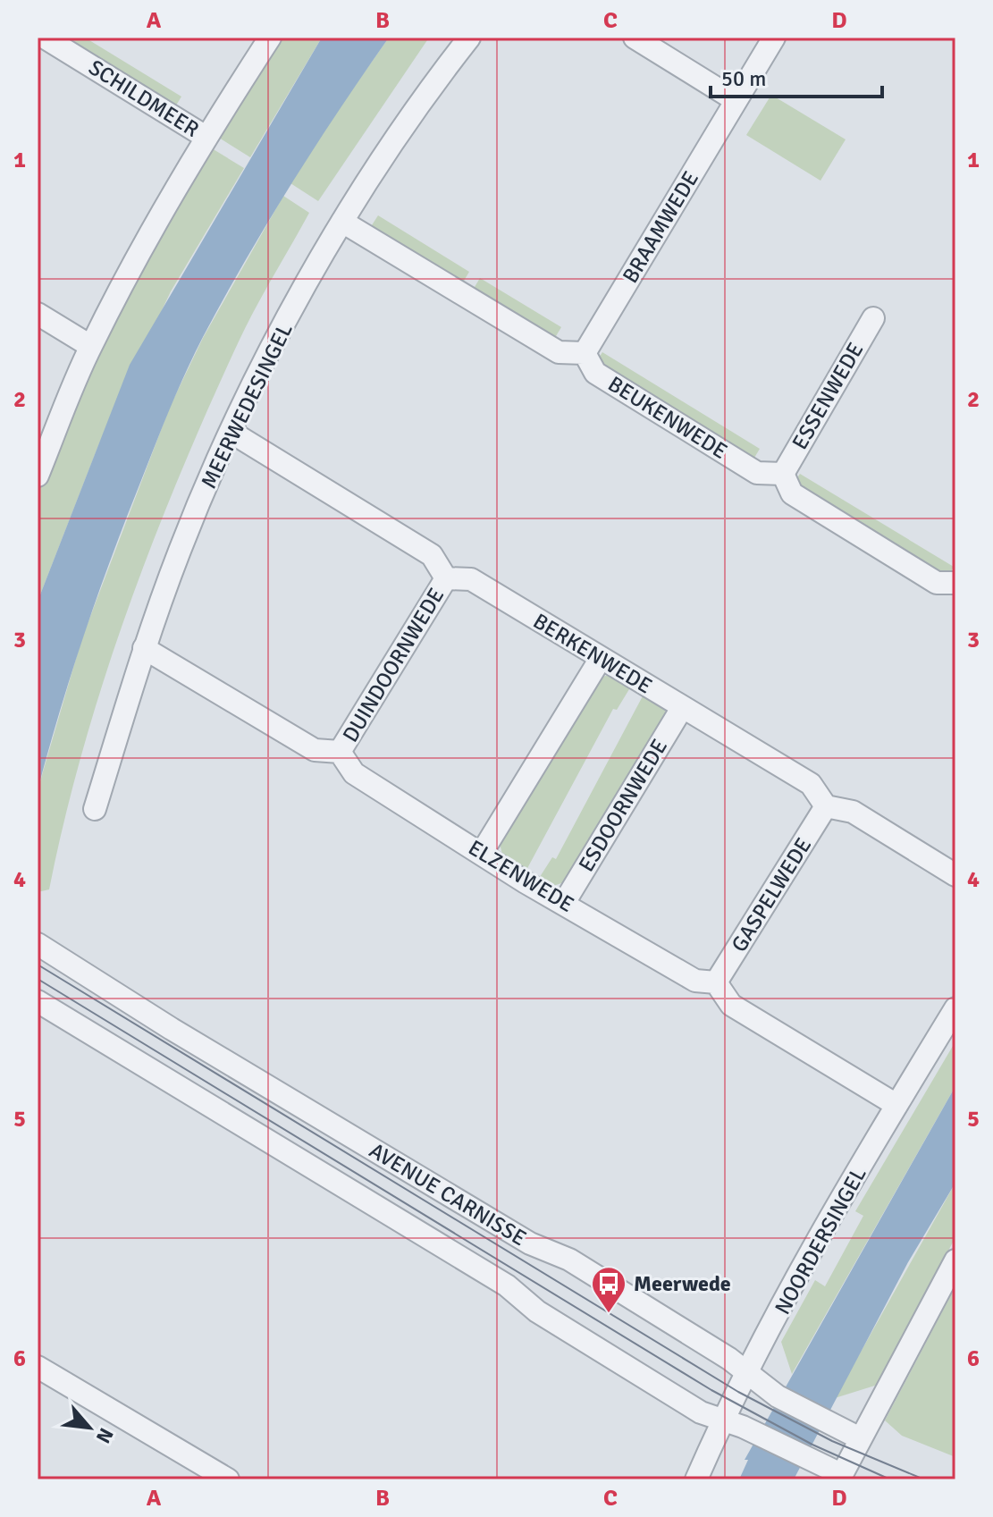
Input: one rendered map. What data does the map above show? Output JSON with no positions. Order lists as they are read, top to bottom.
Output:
{
  "streets": {
    "street": [
      "SCHILDMEER",
      "BRAAMWEDE",
      "ESSENWEDE",
      "MEERWEDESINGEL",
      "BEUKENWEDE",
      "BERKENWEDE",
      "DUINDOORNWEDE",
      "ESDOORNWEDE",
      "ELZENWEDE",
      "GASPELWEDE",
      "AVENUE CARNISSE",
      "NOORDERSINGEL"
    ]
  },
  "crossings": [
    ["BRAAMWEDE", "BEUKENWEDE"],
    ["ESSENWEDE", "BEUKENWEDE"],
    ["BERKENWEDE", "DUINDOORNWEDE"],
    ["BERKENWEDE", "ESDOORNWEDE"],
    ["BERKENWEDE", "GASPELWEDE"],
    ["DUINDOORNWEDE", "ELZENWEDE"],
    ["ESDOORNWEDE", "ELZENWEDE"],
    ["ELZENWEDE", "GASPELWEDE"],
    ["AVENUE CARNISSE", "NOORDERSINGEL"]
  ],
  "places": {
    "bus stop": ["Meerwede"]
  },
  "scale_bar": "50 m",
  "north": "bottom right",
  "grid": {
    "columns": [
      "A",
      "B",
      "C",
      "D"
    ],
    "rows": [
      "1",
      "2",
      "3",
      "4",
      "5",
      "6"
    ]
  }
}
